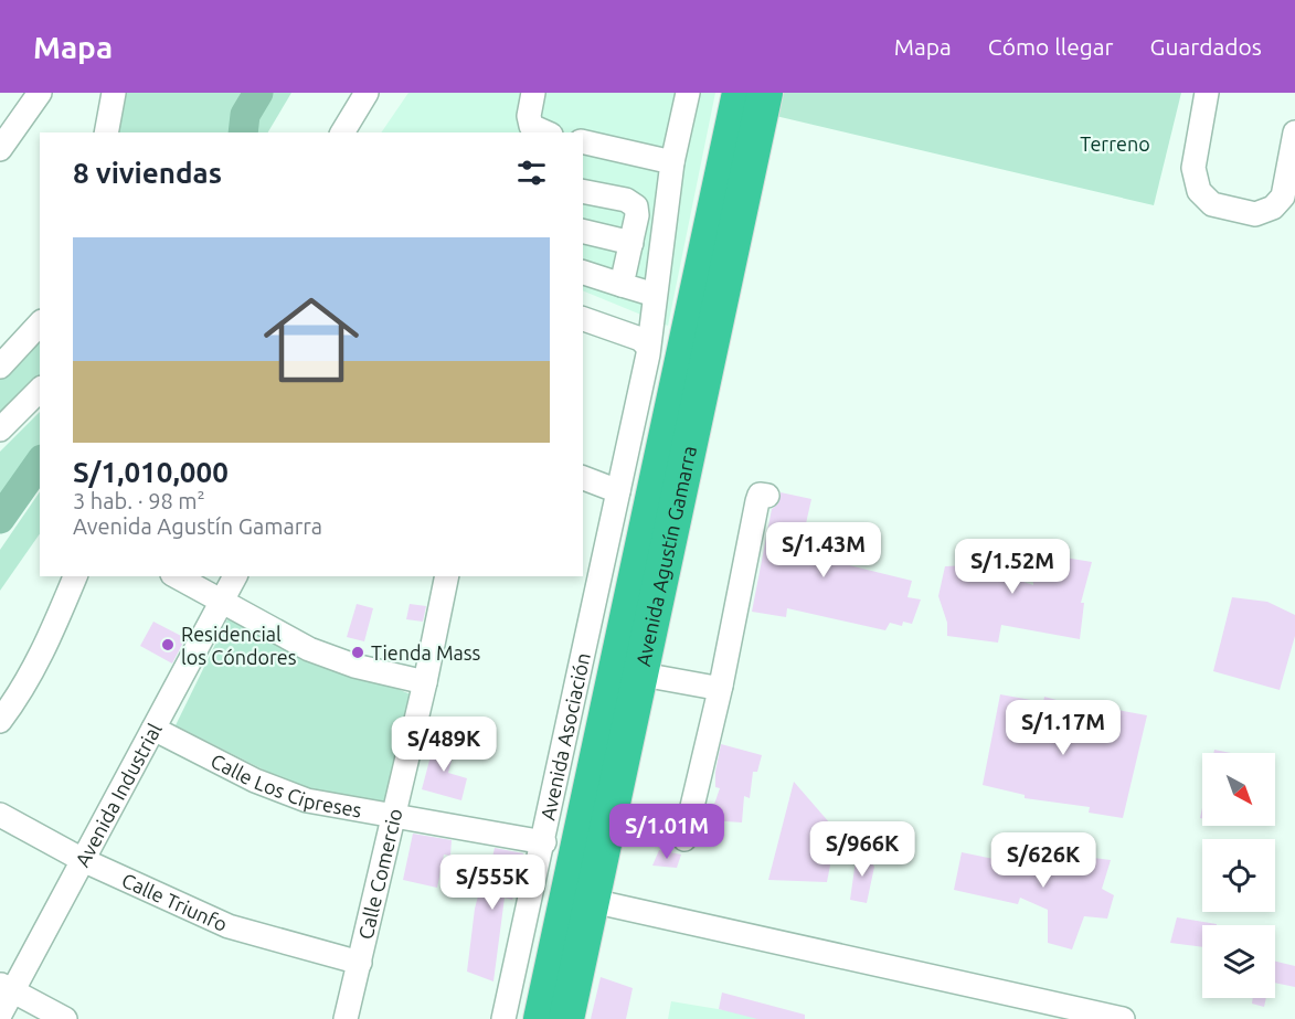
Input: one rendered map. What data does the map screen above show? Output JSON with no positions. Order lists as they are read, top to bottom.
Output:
{
  "streets": {
    "highway": ["Avenida Agustín Gamarra"],
    "street": [
      "Avenida Asociación",
      "Calle Los Cipreses",
      "Avenida Industrial",
      "Calle Comercio",
      "Calle Triunfo"
    ]
  },
  "crossings": [
    ["Avenida Asociación", "Calle Los Cipreses"],
    ["Calle Los Cipreses", "Avenida Industrial"],
    ["Calle Los Cipreses", "Calle Comercio"],
    ["Avenida Industrial", "Calle Triunfo"],
    ["Calle Comercio", "Calle Triunfo"]
  ],
  "parks": ["Terreno"],
  "places": ["Residencial los Cóndores", "Tienda Mass"],
  "north": "bottom right",
  "page": {
    "header": "Mapa",
    "nav": ["Mapa", "Cómo llegar", "Guardados"],
    "heading": "8 viviendas",
    "list": [
      {
        "name": "S/1,010,000",
        "note": "3 hab. · 98 m² · Avenida Agustín Gamarra"
      }
    ],
    "price": [
      "S/1.43M",
      "S/1.52M",
      "S/1.17M",
      "S/489K",
      "S/1.01M",
      "S/966K",
      "S/626K",
      "S/555K"
    ]
  }
}
